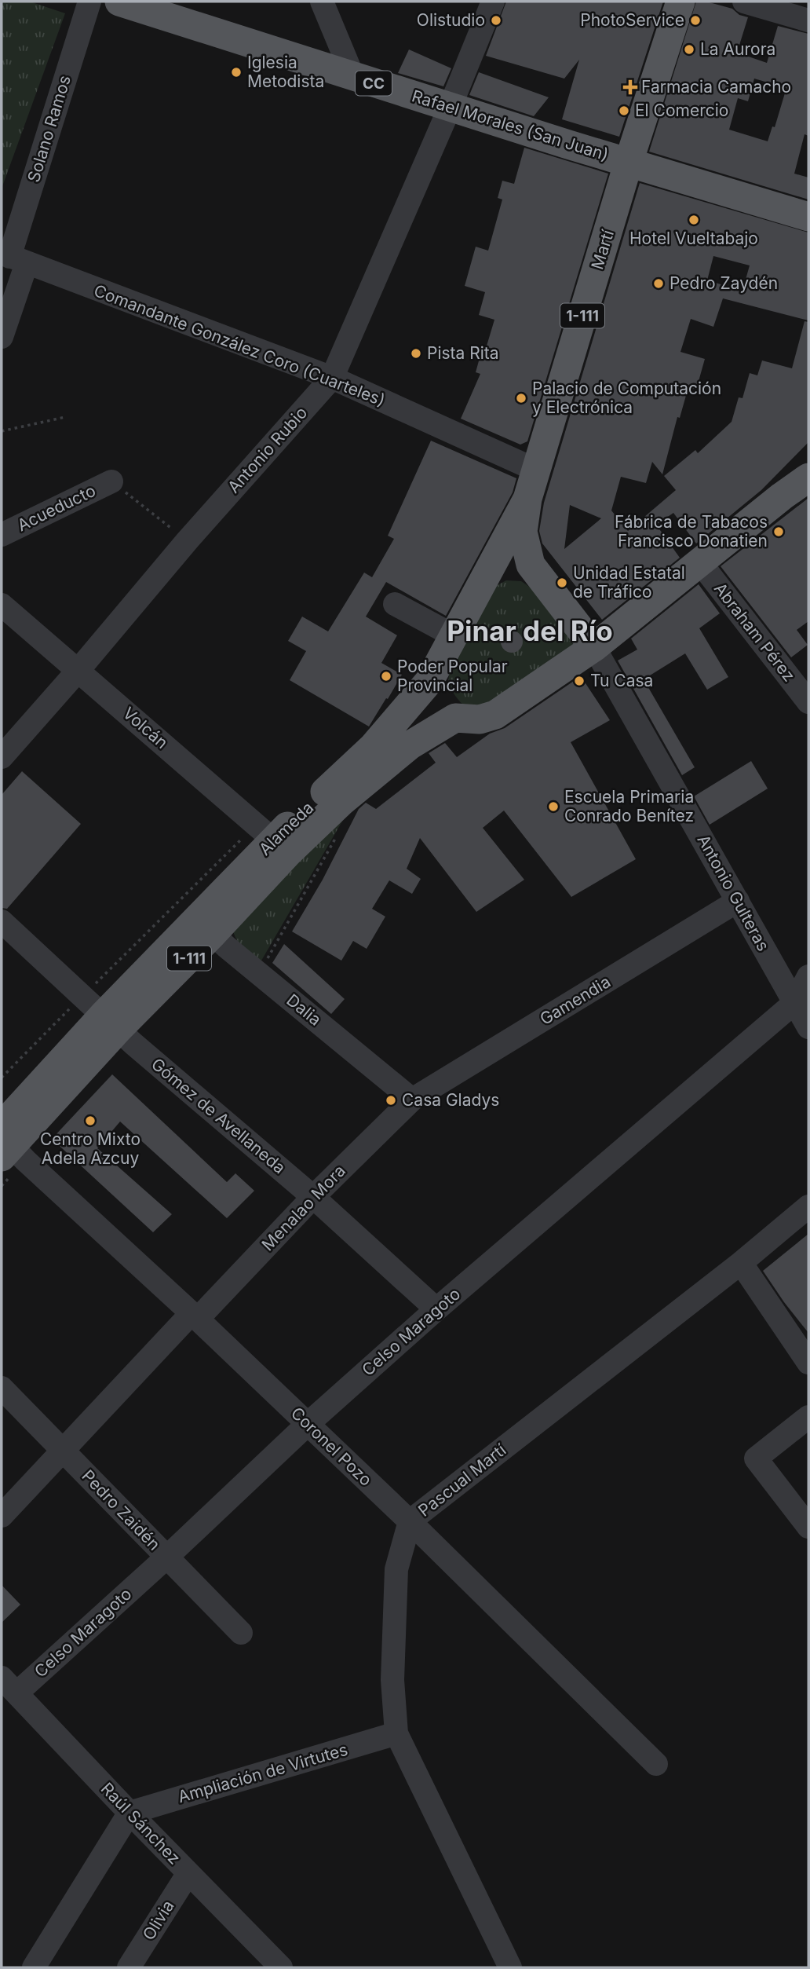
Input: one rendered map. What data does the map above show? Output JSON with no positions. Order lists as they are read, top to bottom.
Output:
{
  "streets": {
    "main road": [
      "CC",
      "Rafael Morales (San Juan)",
      "Martí",
      "1-111",
      "Alameda",
      "Antonio Gulteras"
    ],
    "street": [
      "Solano Ramos",
      "Comandante González Coro (Cuarteles)",
      "Antonio Rubio",
      "Acueducto",
      "Abraham Pérez",
      "Volcán",
      "Gamendia",
      "Dalia",
      "Gómez de Avellaneda",
      "Menalao Mora",
      "Celso Maragoto",
      "Coronel Pozo",
      "Pascual Martí",
      "Pedro Zaidén",
      "Ampliación de Virtutes",
      "Raúl Sánchez",
      "Olivia"
    ]
  },
  "crossings": [
    ["Rafael Morales (San Juan)", "Martí"],
    ["Rafael Morales (San Juan)", "Antonio Rubio"],
    ["Solano Ramos", "Comandante González Coro (Cuarteles)"],
    ["Martí", "Comandante González Coro (Cuarteles)"],
    ["Martí", "Alameda"],
    ["Martí", "Antonio Gulteras"],
    ["Comandante González Coro (Cuarteles)", "Antonio Rubio"],
    ["Antonio Rubio", "Volcán"],
    ["Volcán", "Alameda"],
    ["Alameda", "Antonio Gulteras"],
    ["Alameda", "Dalia"],
    ["Alameda", "Gómez de Avellaneda"],
    ["Alameda", "Coronel Pozo"],
    ["Antonio Gulteras", "Gamendia"],
    ["Antonio Gulteras", "Celso Maragoto"],
    ["Gamendia", "Dalia"],
    ["Gamendia", "Menalao Mora"],
    ["Dalia", "Menalao Mora"],
    ["Gómez de Avellaneda", "Menalao Mora"],
    ["Gómez de Avellaneda", "Celso Maragoto"],
    ["Menalao Mora", "Coronel Pozo"],
    ["Menalao Mora", "Pedro Zaidén"],
    ["Celso Maragoto", "Coronel Pozo"],
    ["Celso Maragoto", "Pedro Zaidén"],
    ["Celso Maragoto", "Raúl Sánchez"],
    ["Coronel Pozo", "Pascual Martí"],
    ["Pascual Martí", "Ampliación de Virtutes"],
    ["Ampliación de Virtutes", "Raúl Sánchez"],
    ["Raúl Sánchez", "Olivia"]
  ],
  "districts": ["Pinar del Río"],
  "places": {
    "other": [
      "Olistudio",
      "PhotoService",
      "La Aurora",
      "Iglesia Metodista",
      "El Comercio",
      "Hotel Vueltabajo",
      "Pedro Zaydén",
      "Pista Rita",
      "Palacio de Computación y Electrónica",
      "Fábrica de Tabacos Francisco Donatien",
      "Unidad Estatal de Tráfico",
      "Poder Popular Provincial",
      "Tu Casa",
      "Escuela Primaria Conrado Benítez",
      "Casa Gladys",
      "Centro Mixto Adela Azcuy"
    ],
    "health": ["Farmacia Camacho"]
  }
}
